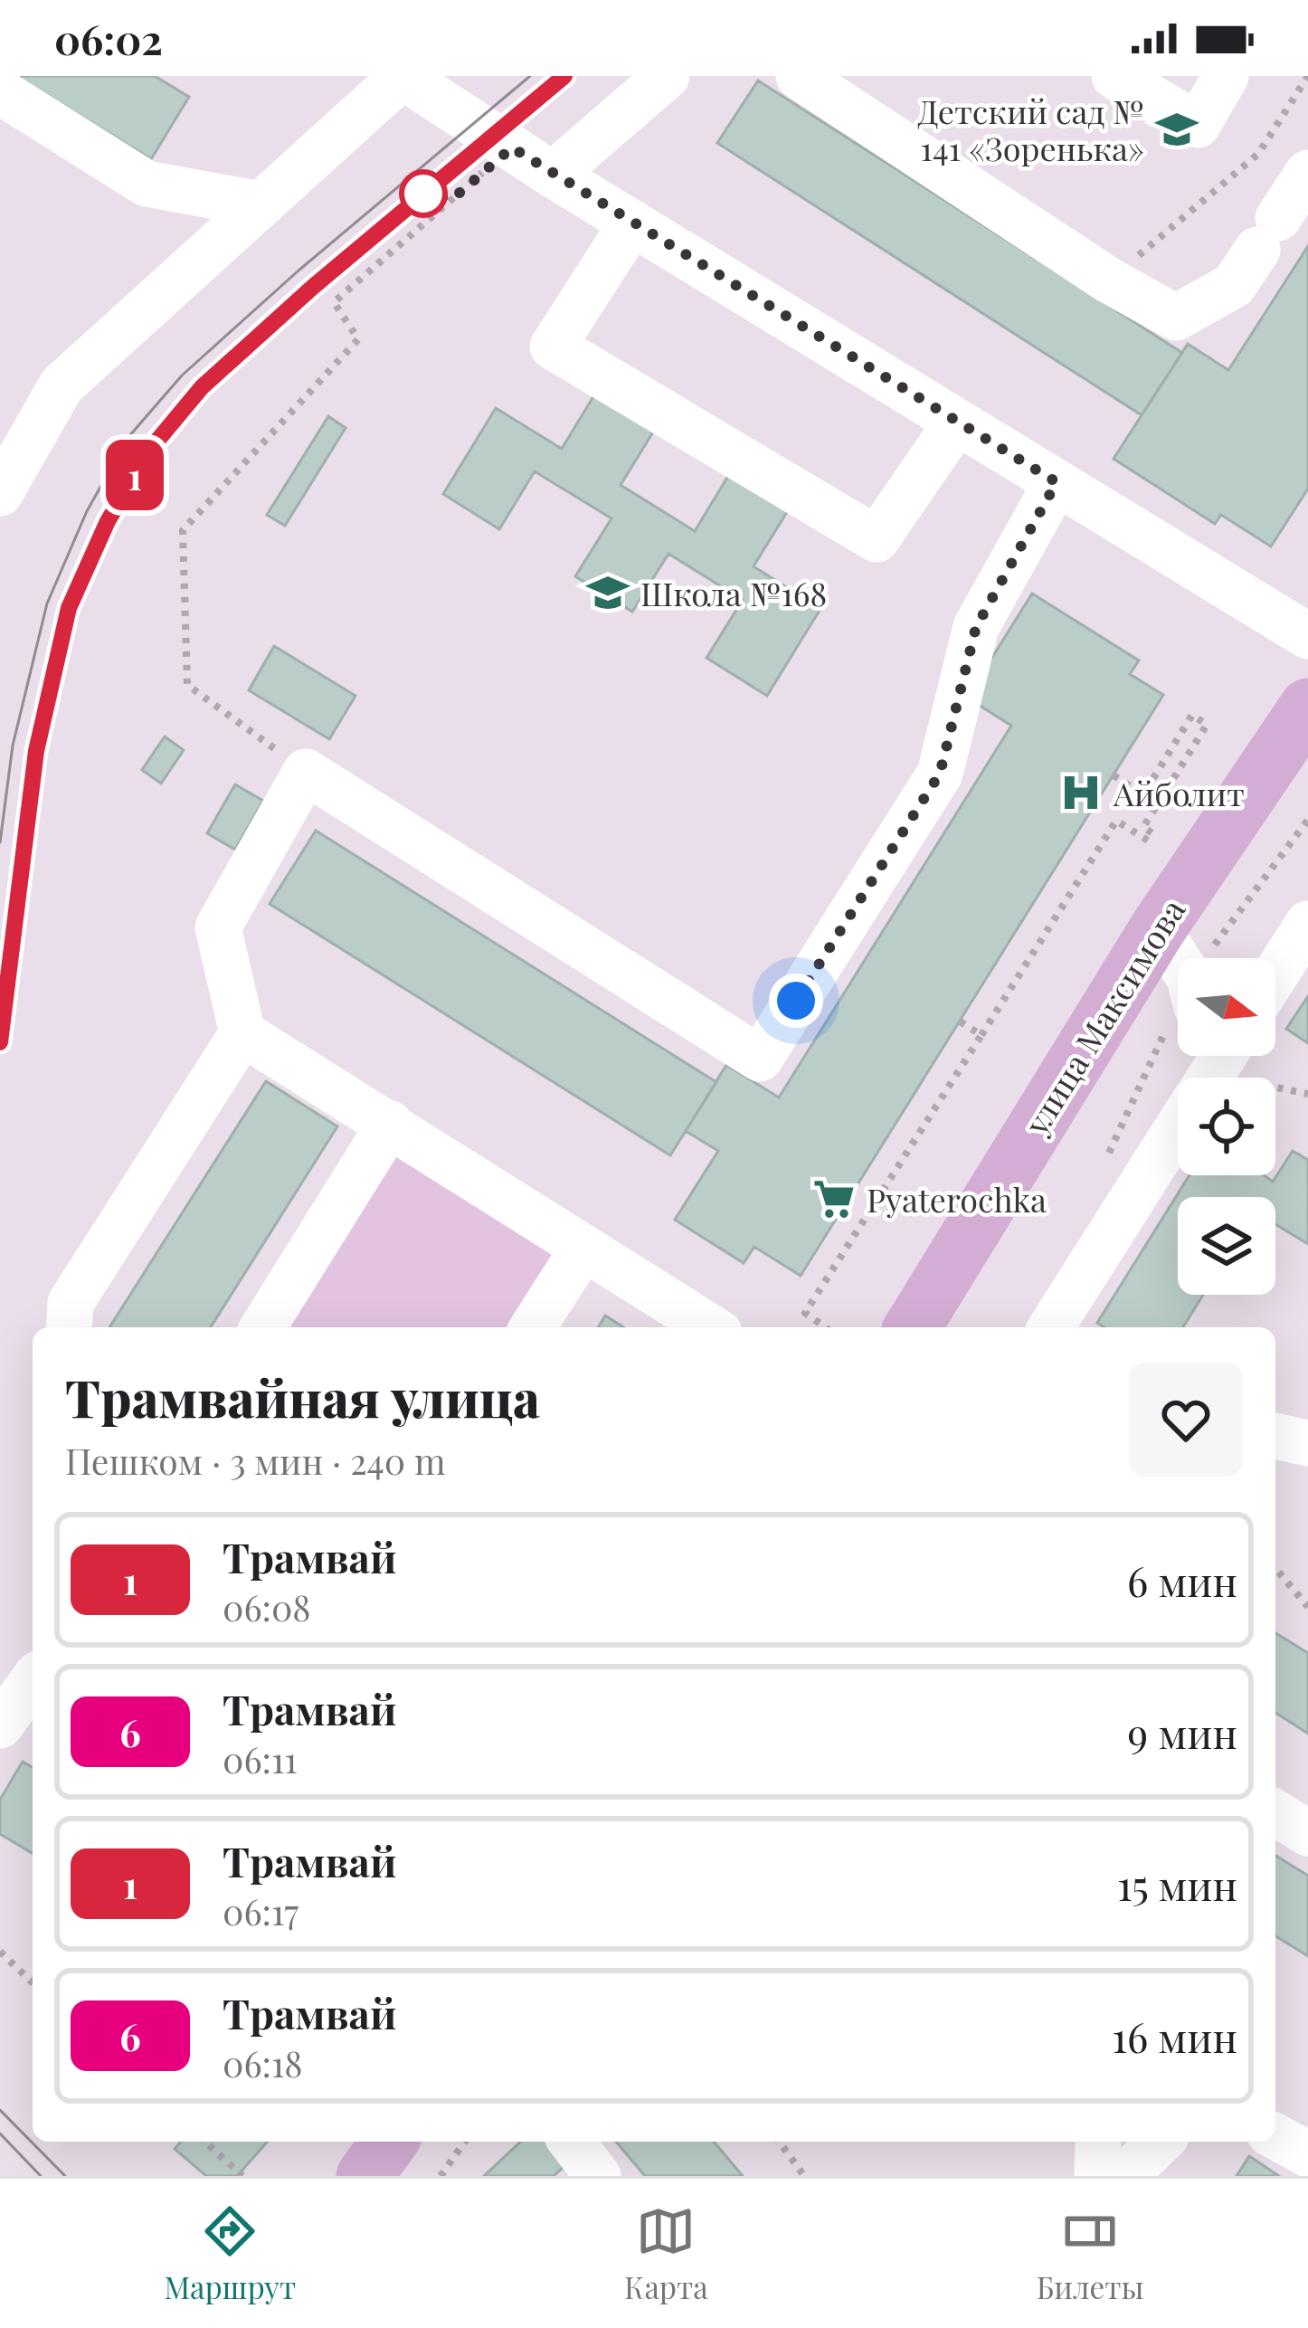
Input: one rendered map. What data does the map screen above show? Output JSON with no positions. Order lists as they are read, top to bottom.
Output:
{
  "streets": {
    "main road": ["улица Максимова"]
  },
  "places": {
    "school or university": ["Детский сад № 141 «Зоренька»", "Школа №168"],
    "hospital": ["Айболит"],
    "supermarket": ["Pyaterochka"]
  },
  "lines": ["tram line 1"],
  "north": "right",
  "page": {
    "status": "06:02",
    "on_map": "1",
    "heading": ["Трамвайная улица", "Пешком · 3 мин · 240 m"],
    "list": [
      {
        "mark": "1",
        "name": "Трамвай",
        "note": "06:08",
        "value": "6 мин"
      },
      {
        "mark": "6",
        "name": "Трамвай",
        "note": "06:11",
        "value": "9 мин"
      },
      {
        "mark": "1",
        "name": "Трамвай",
        "note": "06:17",
        "value": "15 мин"
      },
      {
        "mark": "6",
        "name": "Трамвай",
        "note": "06:18",
        "value": "16 мин"
      }
    ],
    "tabs": ["Маршрут", "Карта", "Билеты"]
  }
}
